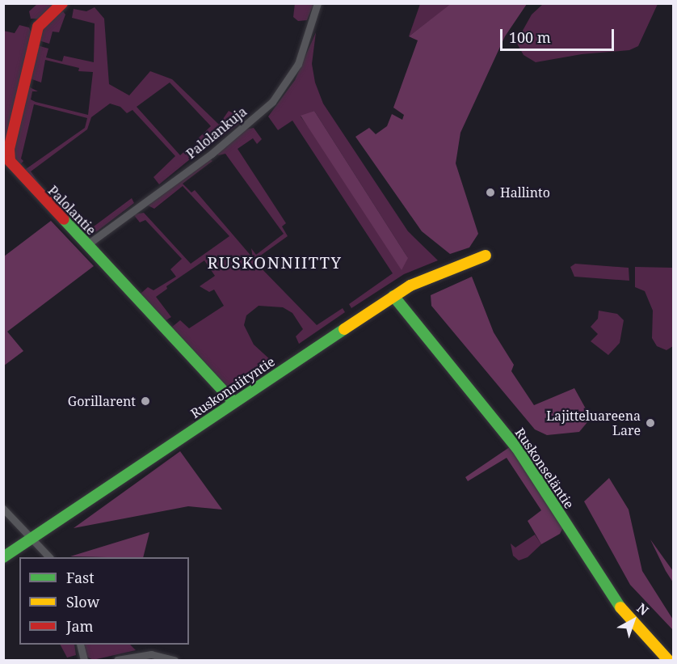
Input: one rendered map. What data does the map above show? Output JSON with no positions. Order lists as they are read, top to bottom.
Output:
{
  "streets": {
    "street": [
      "Palolankuja",
      "Palolantie",
      "Ruskonniityntie",
      "Ruskonseläntie"
    ]
  },
  "crossings": [
    ["Palolankuja", "Palolantie"],
    ["Palolantie", "Ruskonniityntie"],
    ["Ruskonniityntie", "Ruskonseläntie"]
  ],
  "districts": ["RUSKONNIITTY"],
  "places": ["Hallinto", "Gorillarent", "Lajitteluareena Lare"],
  "legend": ["Fast", "Slow", "Jam"],
  "scale_bar": "100 m",
  "north": "top right"
}
